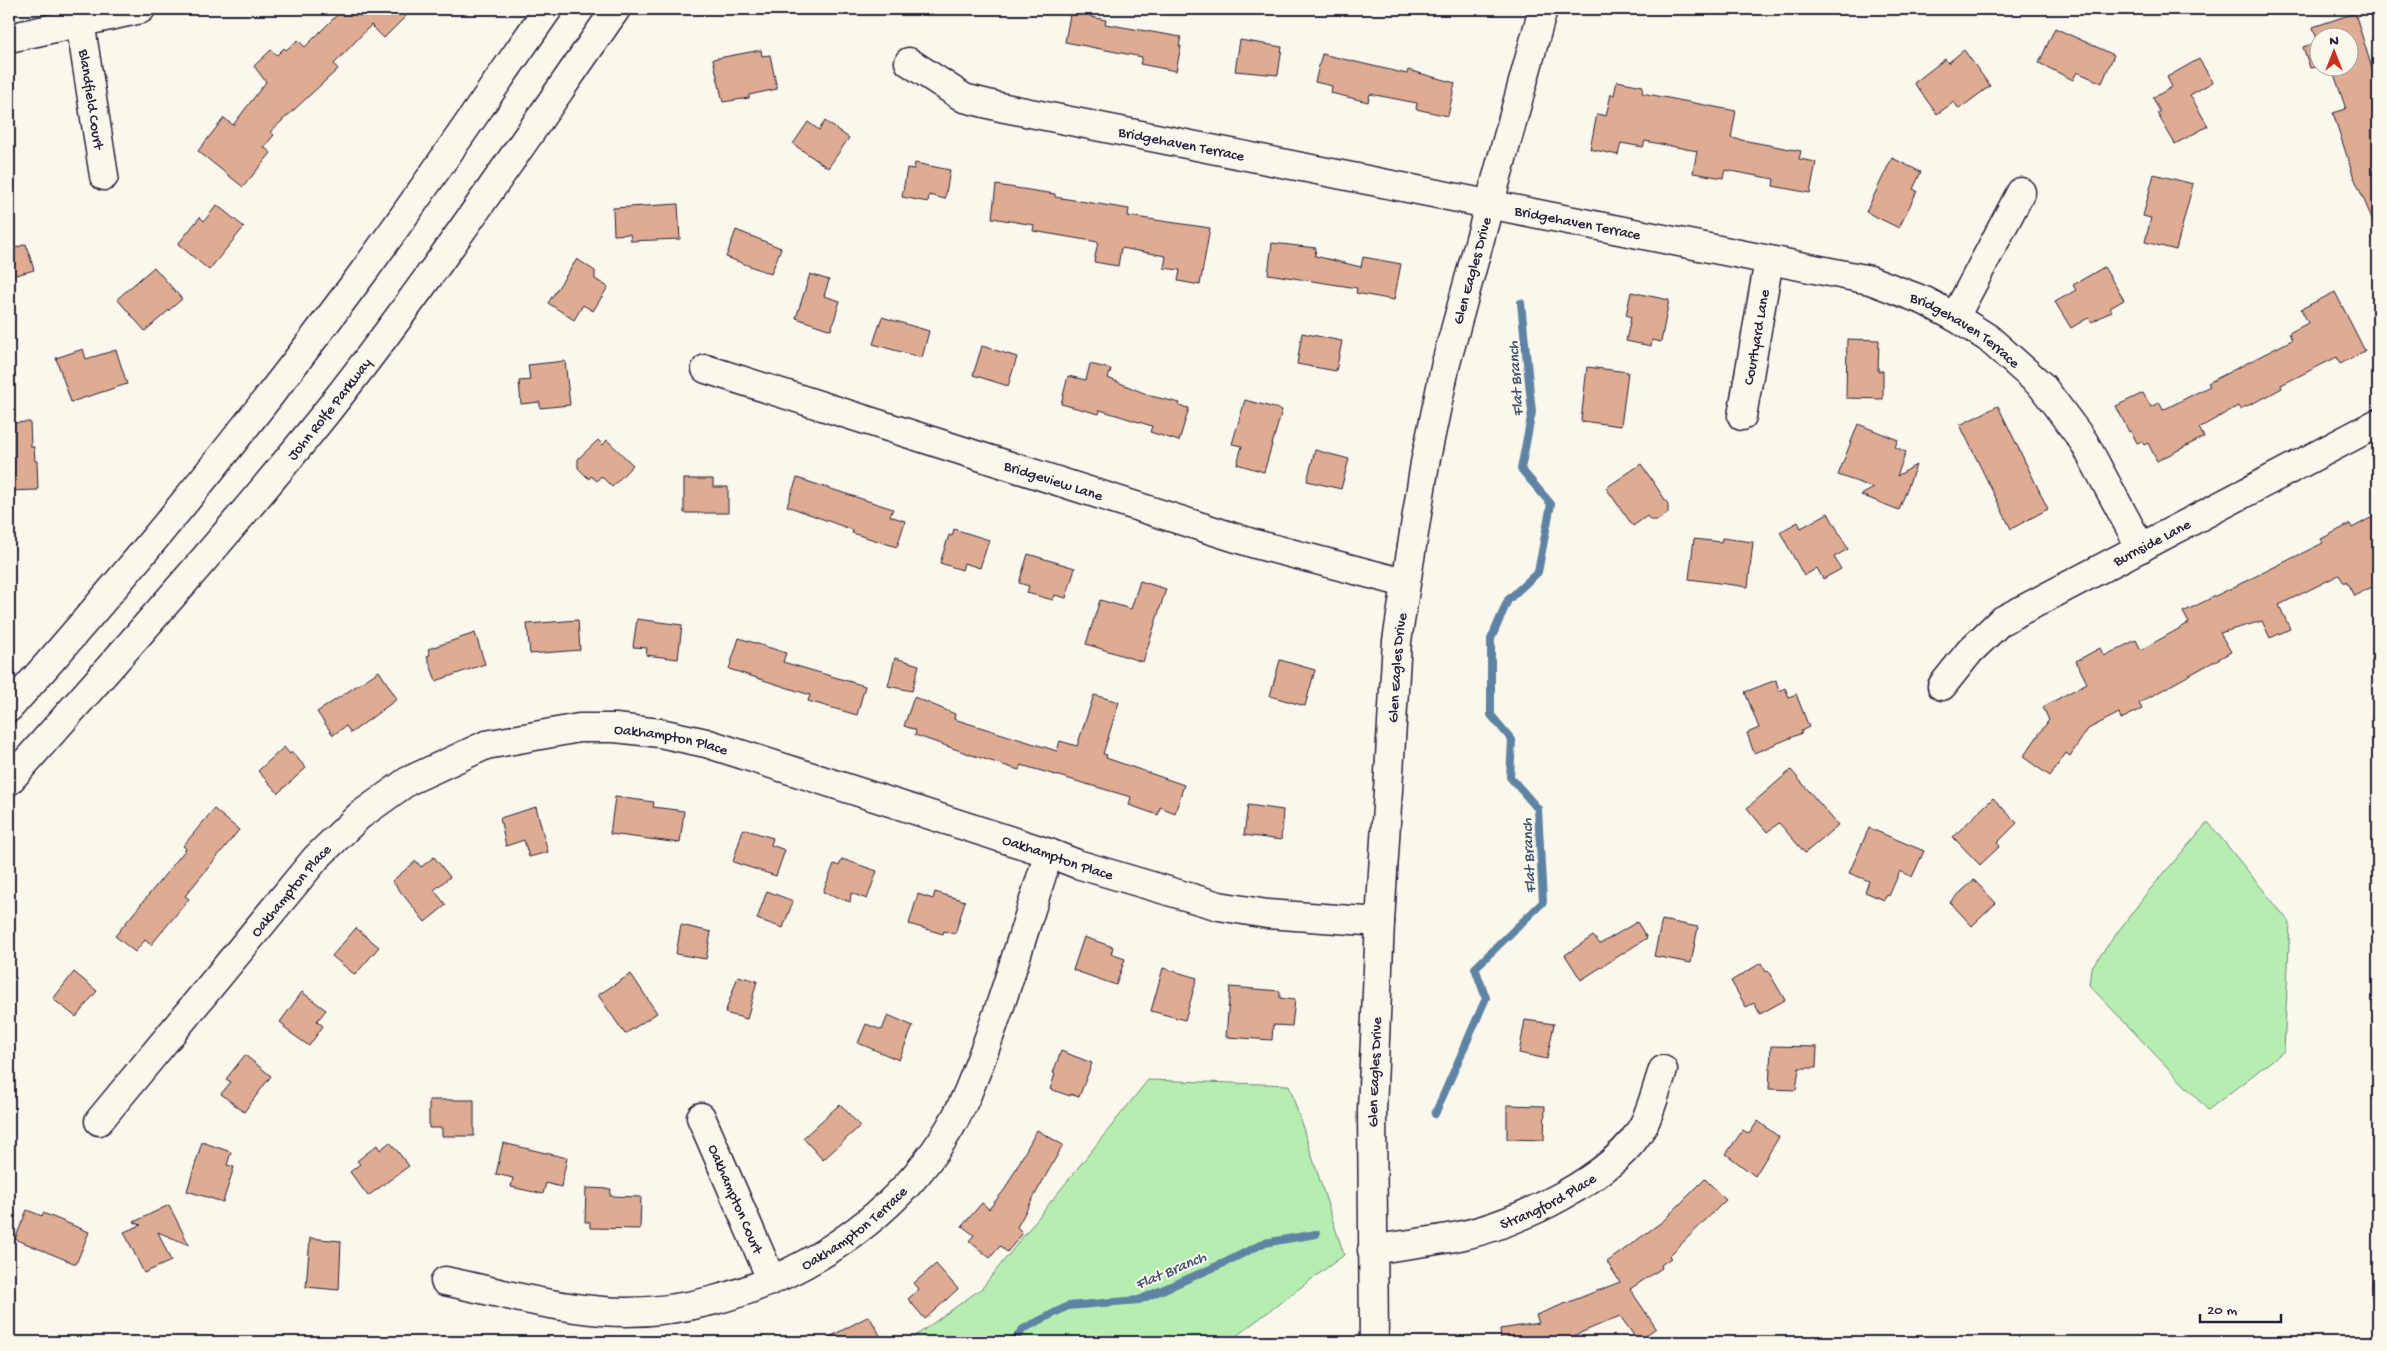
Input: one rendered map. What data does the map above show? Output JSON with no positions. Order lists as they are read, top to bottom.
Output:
{
  "streets": {
    "street": [
      "Blandfield Court",
      "Bridgehaven Terrace",
      "Glen Eagles Drive",
      "Courtyard Lane",
      "John Rolfe Parkway",
      "Bridgeview Lane",
      "Burnside Lane",
      "Oakhampton Place",
      "Oakhampton Court",
      "Strangford Place",
      "Oakhampton Terrace"
    ]
  },
  "crossings": [
    ["Bridgehaven Terrace", "Glen Eagles Drive"],
    ["Bridgehaven Terrace", "Courtyard Lane"],
    ["Bridgehaven Terrace", "Burnside Lane"],
    ["Glen Eagles Drive", "Bridgeview Lane"],
    ["Glen Eagles Drive", "Oakhampton Place"],
    ["Glen Eagles Drive", "Strangford Place"],
    ["Oakhampton Place", "Oakhampton Terrace"],
    ["Oakhampton Court", "Oakhampton Terrace"]
  ],
  "water": ["Flat Branch"],
  "scale_bar": "20 m",
  "north": "top"
}
